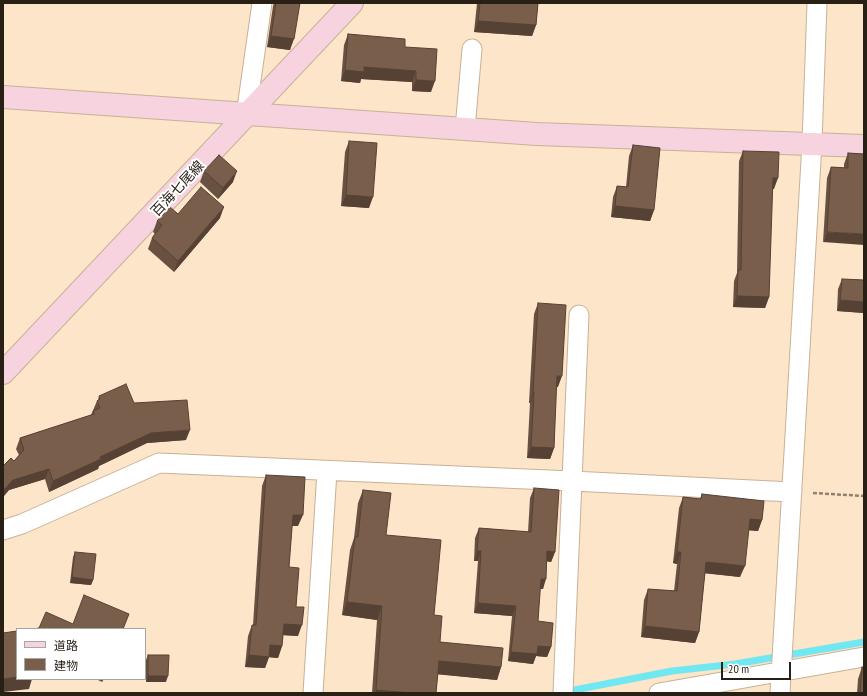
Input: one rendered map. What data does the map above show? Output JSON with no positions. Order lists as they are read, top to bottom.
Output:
{
  "streets": {
    "street": ["百海七尾線"]
  },
  "legend": ["道路", "建物"],
  "scale_bar": "20 m"
}
